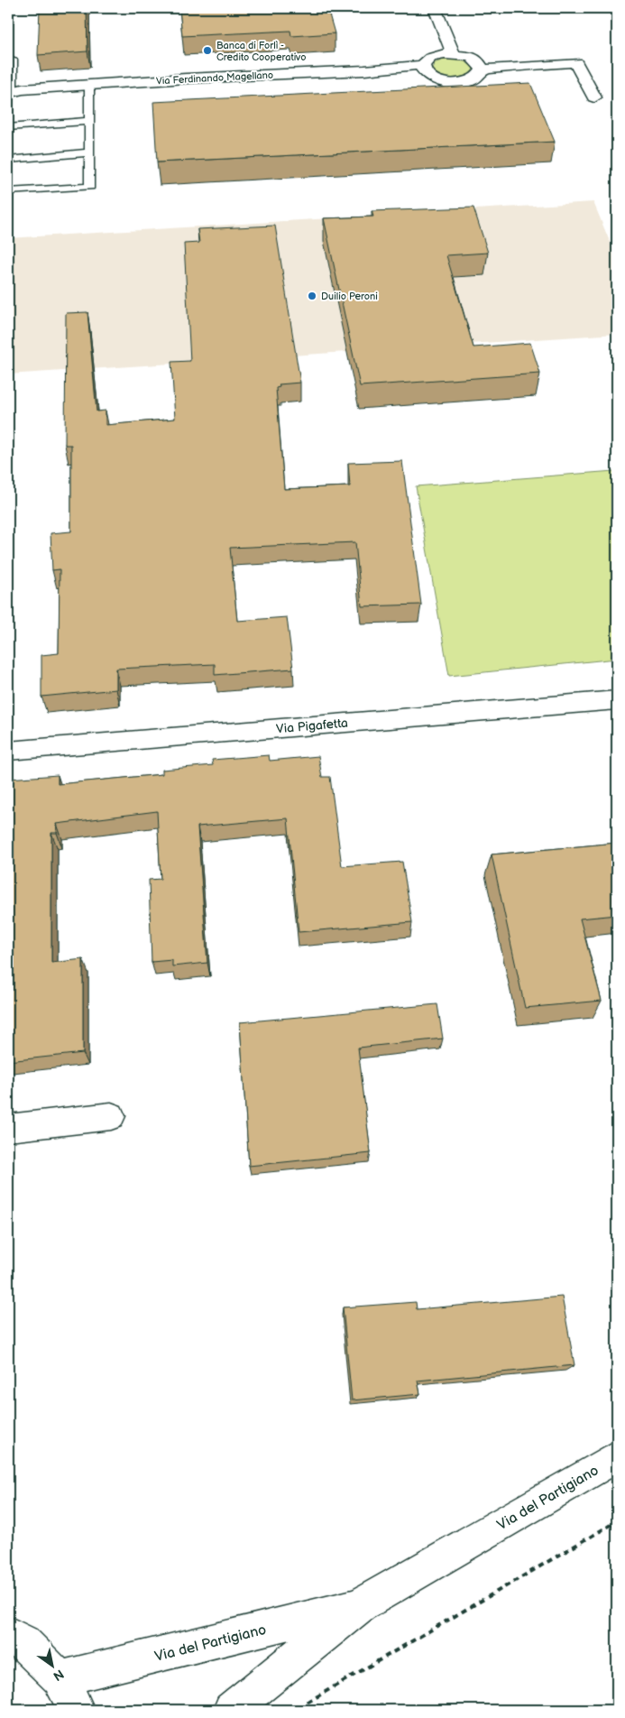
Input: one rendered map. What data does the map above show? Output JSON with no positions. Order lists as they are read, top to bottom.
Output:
{
  "streets": {
    "street": ["Via Ferdinando Magellano", "Via Pigafetta", "Via del Partigiano"]
  },
  "places": ["Banca di Forlì - Credito Cooperativo", "Duilio Peroni"],
  "north": "bottom right"
}
